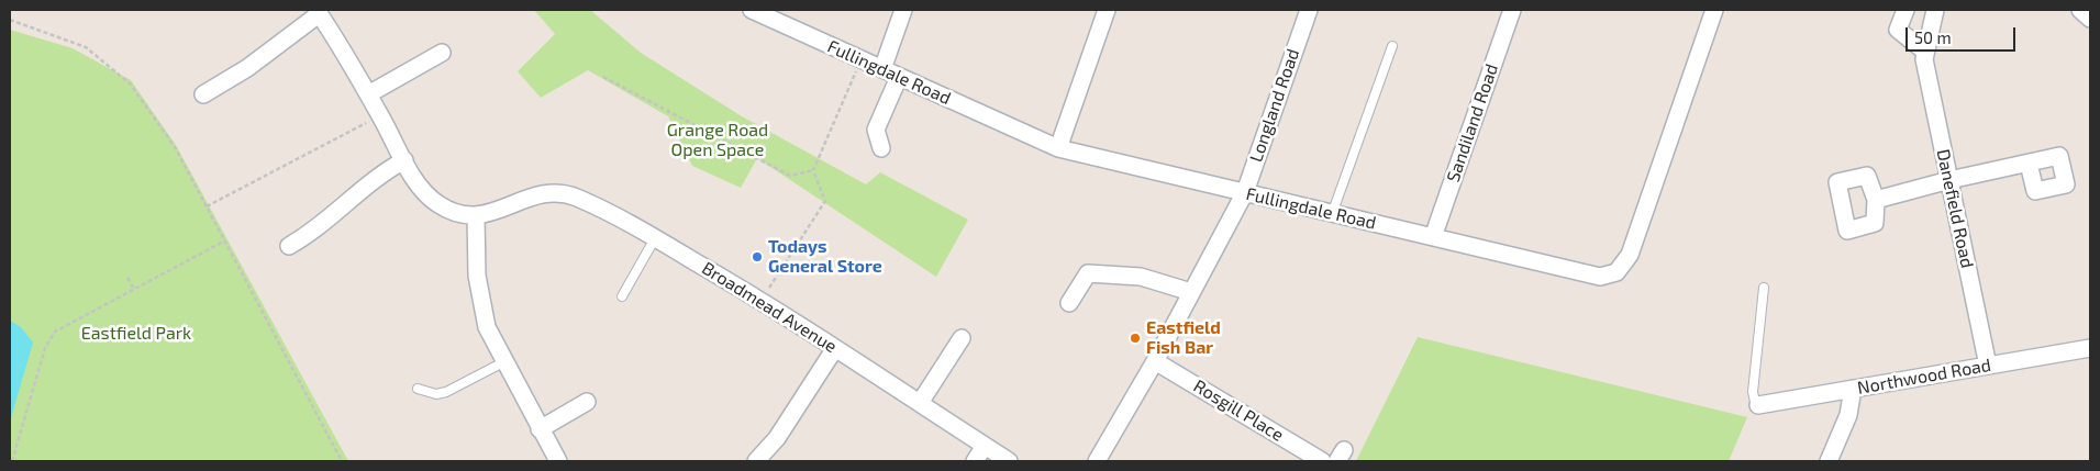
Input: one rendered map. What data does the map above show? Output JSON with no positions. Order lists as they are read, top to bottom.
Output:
{
  "streets": {
    "street": [
      "Fullingdale Road",
      "Longland Road",
      "Sandiland Road",
      "Danefield Road",
      "Broadmead Avenue",
      "Northwood Road",
      "Rosgill Place"
    ]
  },
  "crossings": [
    ["Fullingdale Road", "Longland Road"],
    ["Fullingdale Road", "Sandiland Road"],
    ["Longland Road", "Rosgill Place"],
    ["Danefield Road", "Northwood Road"]
  ],
  "parks": ["Grange Road Open Space", "Eastfield Park"],
  "places": ["Todays General Store", "Eastfield Fish Bar"],
  "scale_bar": "50 m"
}
